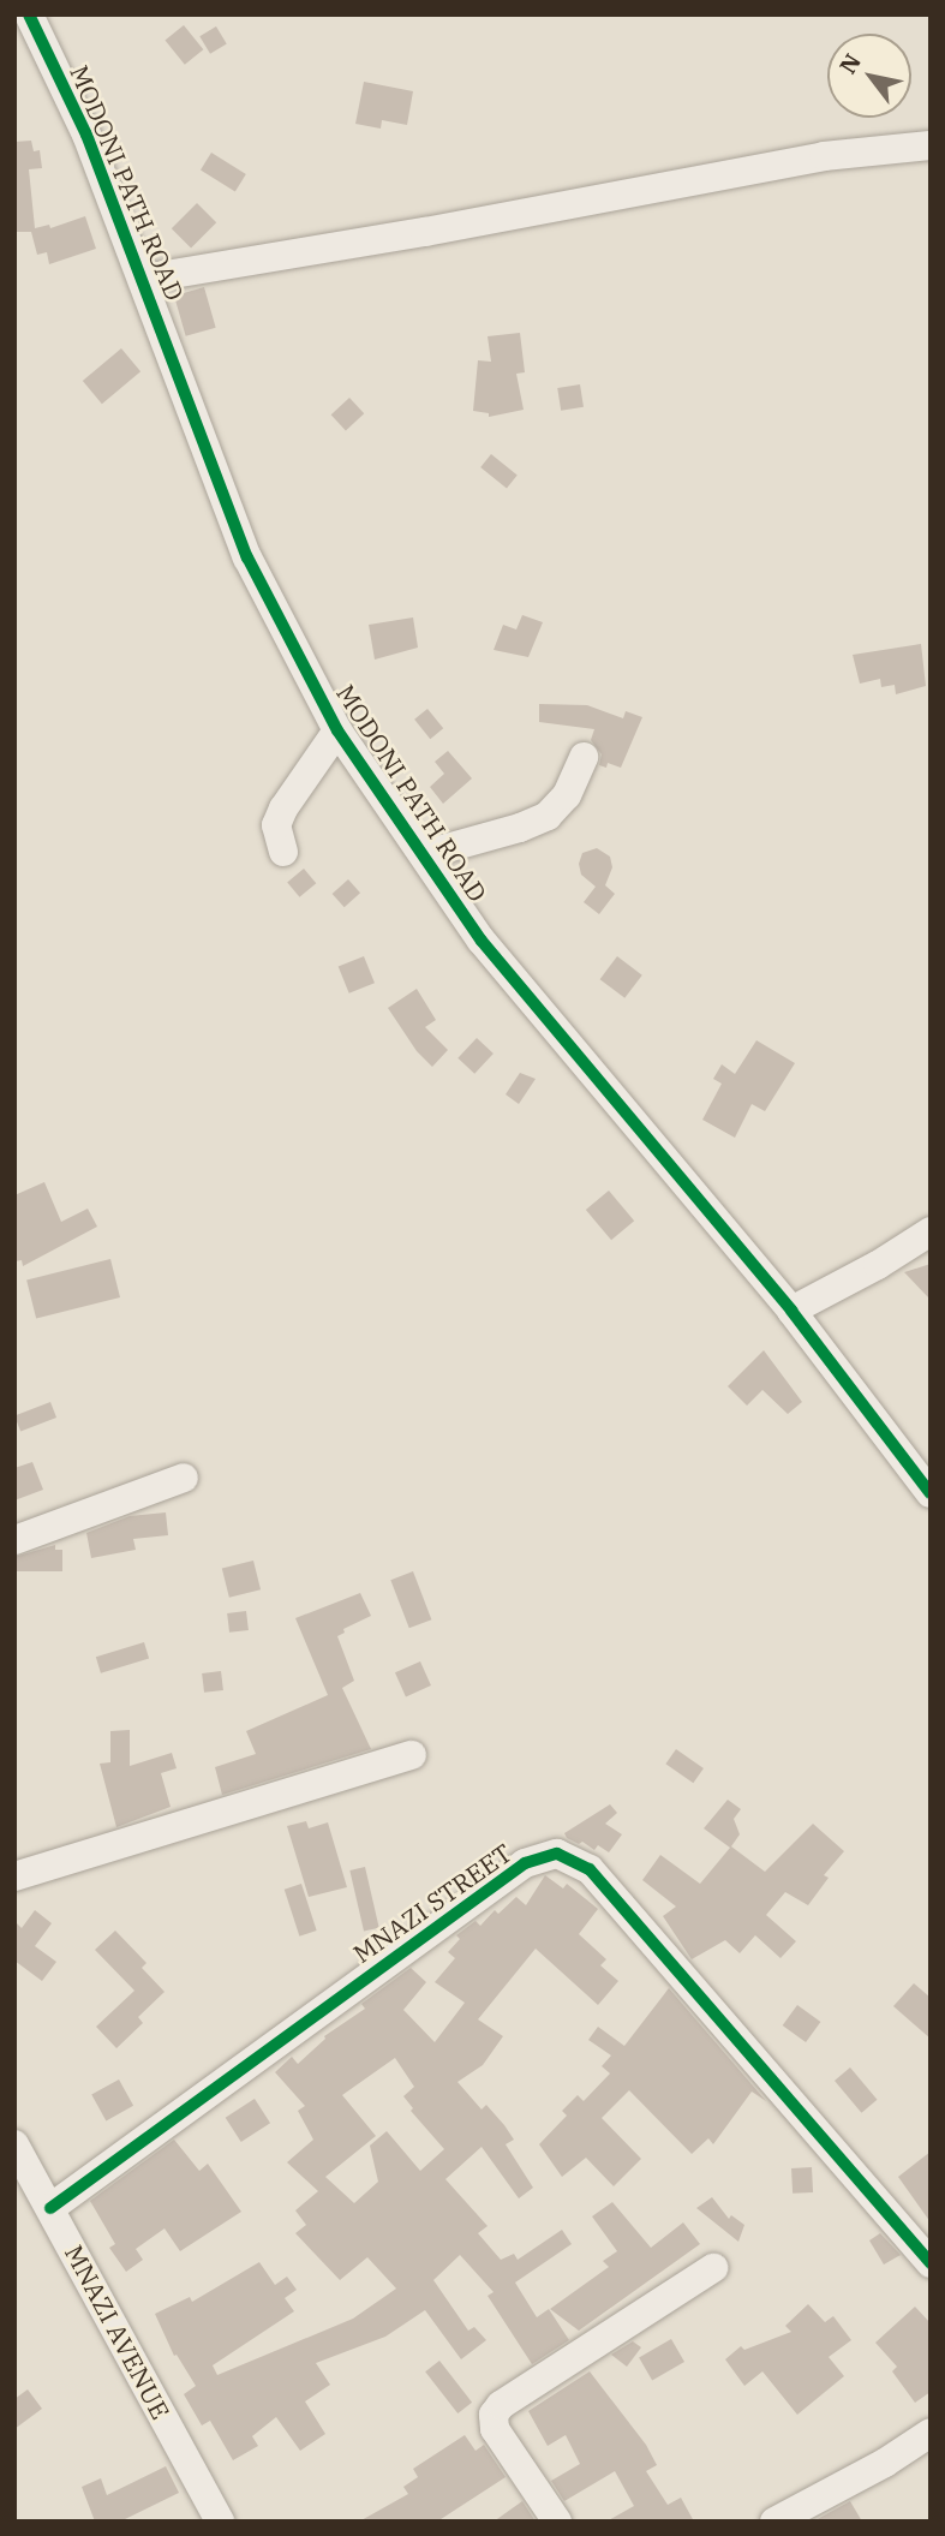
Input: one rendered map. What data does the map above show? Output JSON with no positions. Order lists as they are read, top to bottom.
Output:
{
  "streets": {
    "street": ["MODONI PATH ROAD", "MNAZI STREET", "MNAZI AVENUE"]
  },
  "crossings": [
    ["MNAZI STREET", "MNAZI AVENUE"]
  ],
  "north": "top left"
}
